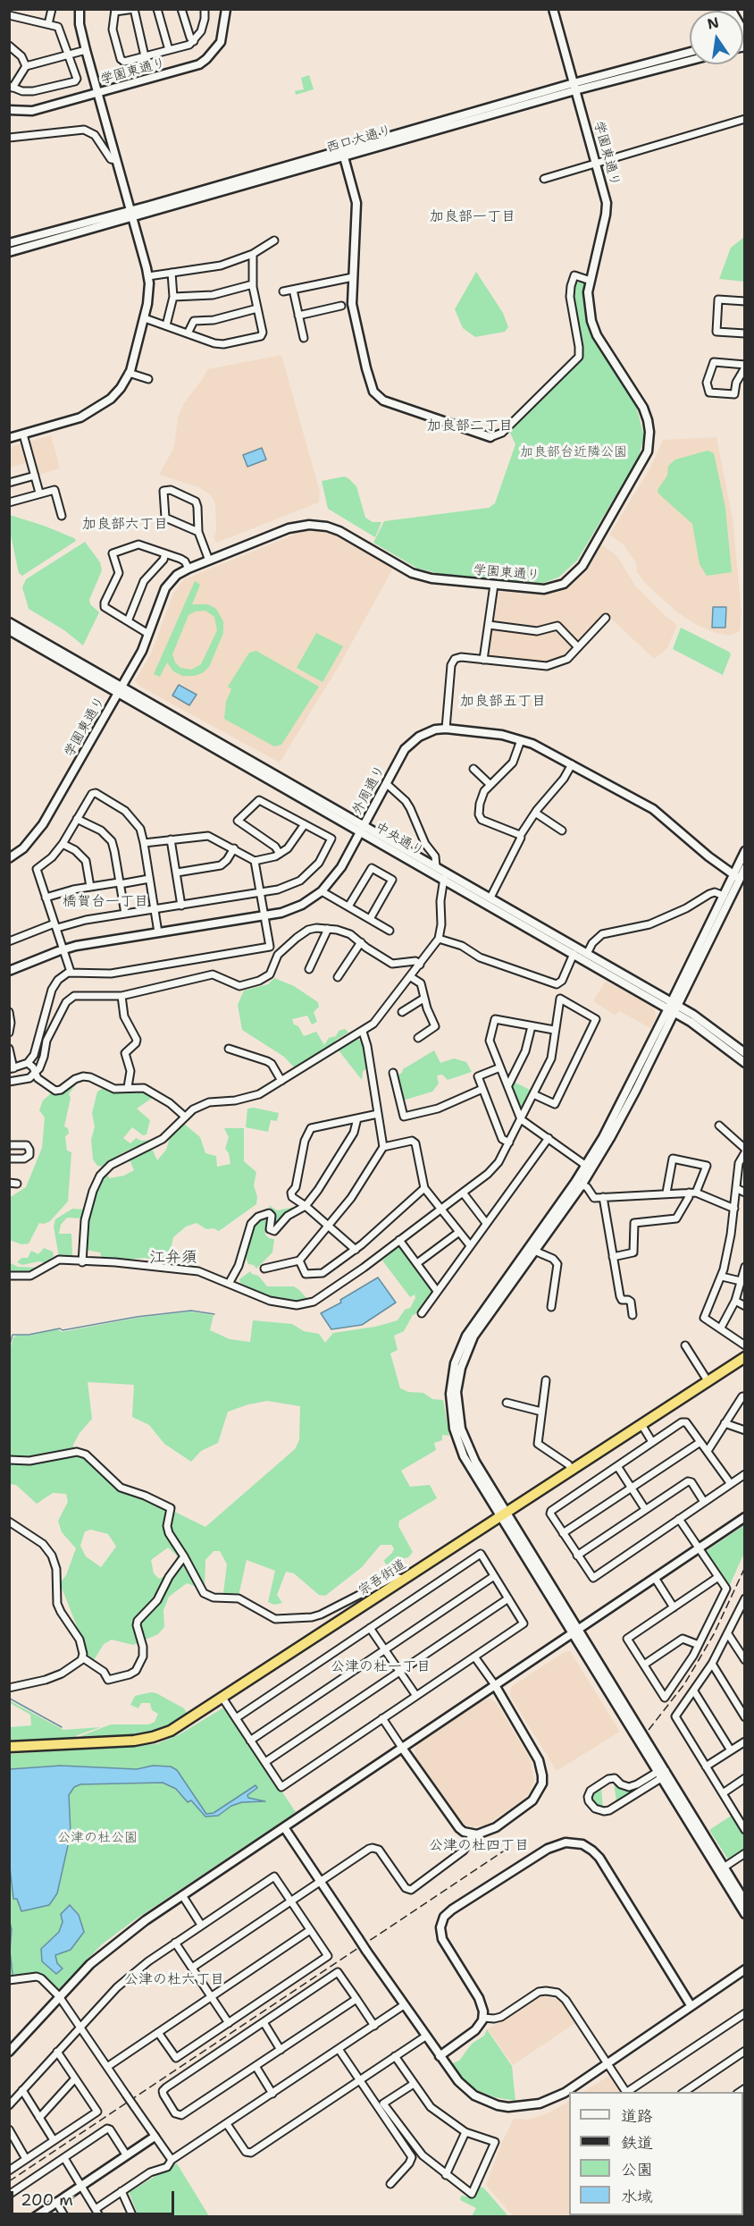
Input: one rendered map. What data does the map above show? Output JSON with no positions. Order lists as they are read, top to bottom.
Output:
{
  "streets": {
    "highway": ["宗吾街道"],
    "street": [
      "学園東通り",
      "西口大通り",
      "外周通り",
      "中央通り"
    ]
  },
  "crossings": [
    ["学園東通り", "西口大通り"],
    ["学園東通り", "中央通り"],
    ["外周通り", "中央通り"]
  ],
  "districts": [
    "加良部一丁目",
    "加良部二丁目",
    "加良部六丁目",
    "加良部五丁目",
    "橋賀台一丁目",
    "江弁須",
    "公津の杜一丁目",
    "公津の杜四丁目",
    "公津の杜六丁目"
  ],
  "parks": ["加良部台近隣公園", "公津の杜公園"],
  "legend": [
    "道路",
    "鉄道",
    "公園",
    "水域"
  ],
  "scale_bar": "200 m",
  "north": "top"
}
